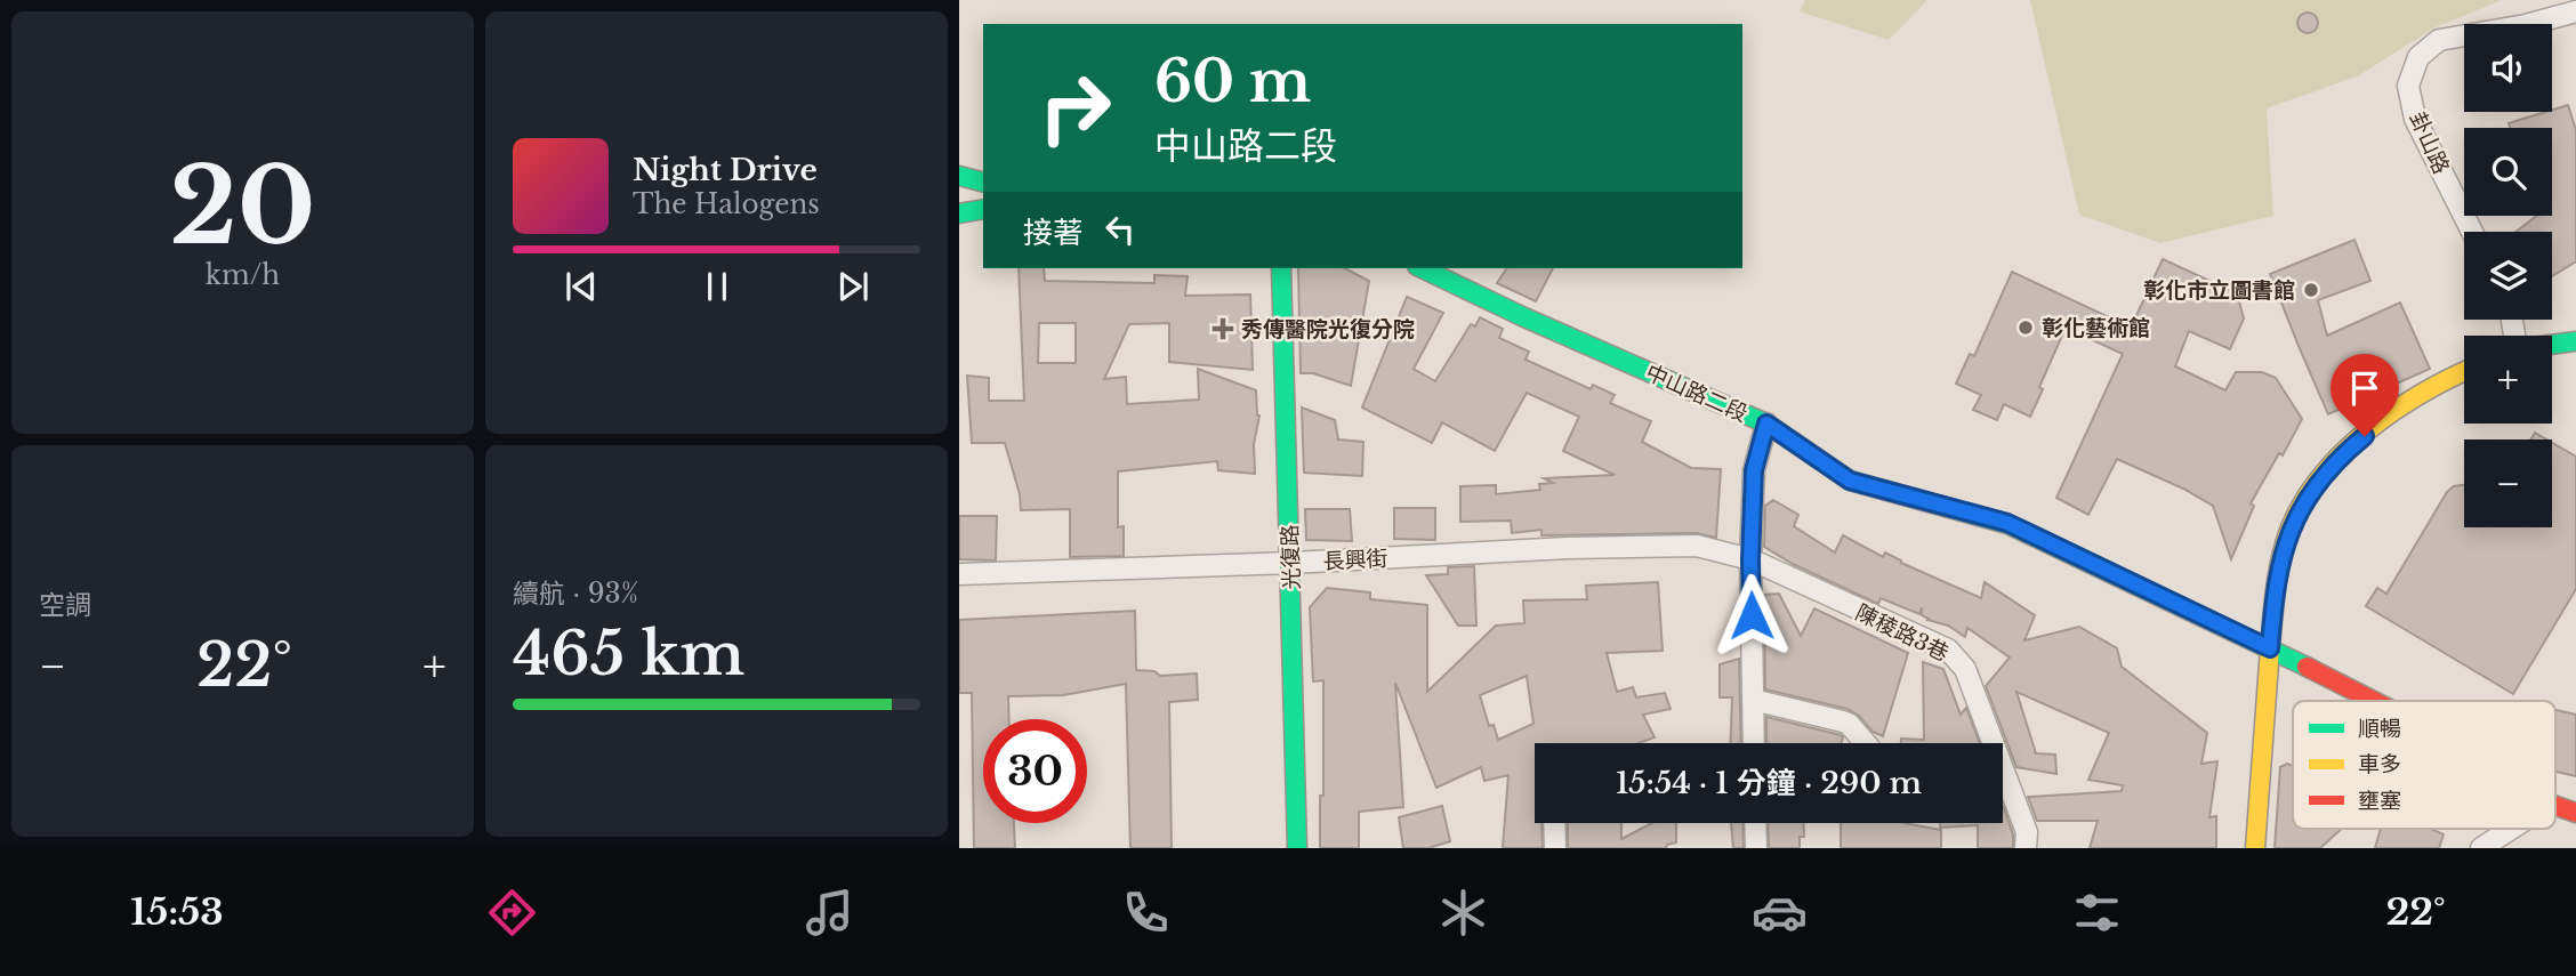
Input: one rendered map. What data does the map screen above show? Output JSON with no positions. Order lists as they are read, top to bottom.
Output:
{
  "streets": {
    "main road": ["中山路二段", "光復路"],
    "street": ["卦山路", "長興街", "陳稜路3巷"]
  },
  "crossings": [
    ["光復路", "長興街"],
    ["長興街", "陳稜路3巷"]
  ],
  "places": {
    "other": ["彰化市立圖書館", "彰化藝術館"],
    "health": ["秀傳醫院光復分院"]
  },
  "legend": ["順暢", "車多", "壅塞"],
  "page": {
    "tile": [
      ["20", "km/h"],
      "空調",
      ["續航 · 93%", "465 km"]
    ],
    "map_buttons": ["+", "−"],
    "turn": ["60 m", "中山路二段"],
    "song": ["Night Drive", "The Halogens"],
    "then": "接著",
    "heat": ["−", "22°", "+"],
    "limit": "30",
    "trip": "15:54 · 1 分鐘 · 290 m",
    "tabs": ["15:53", "22°"]
  }
}
